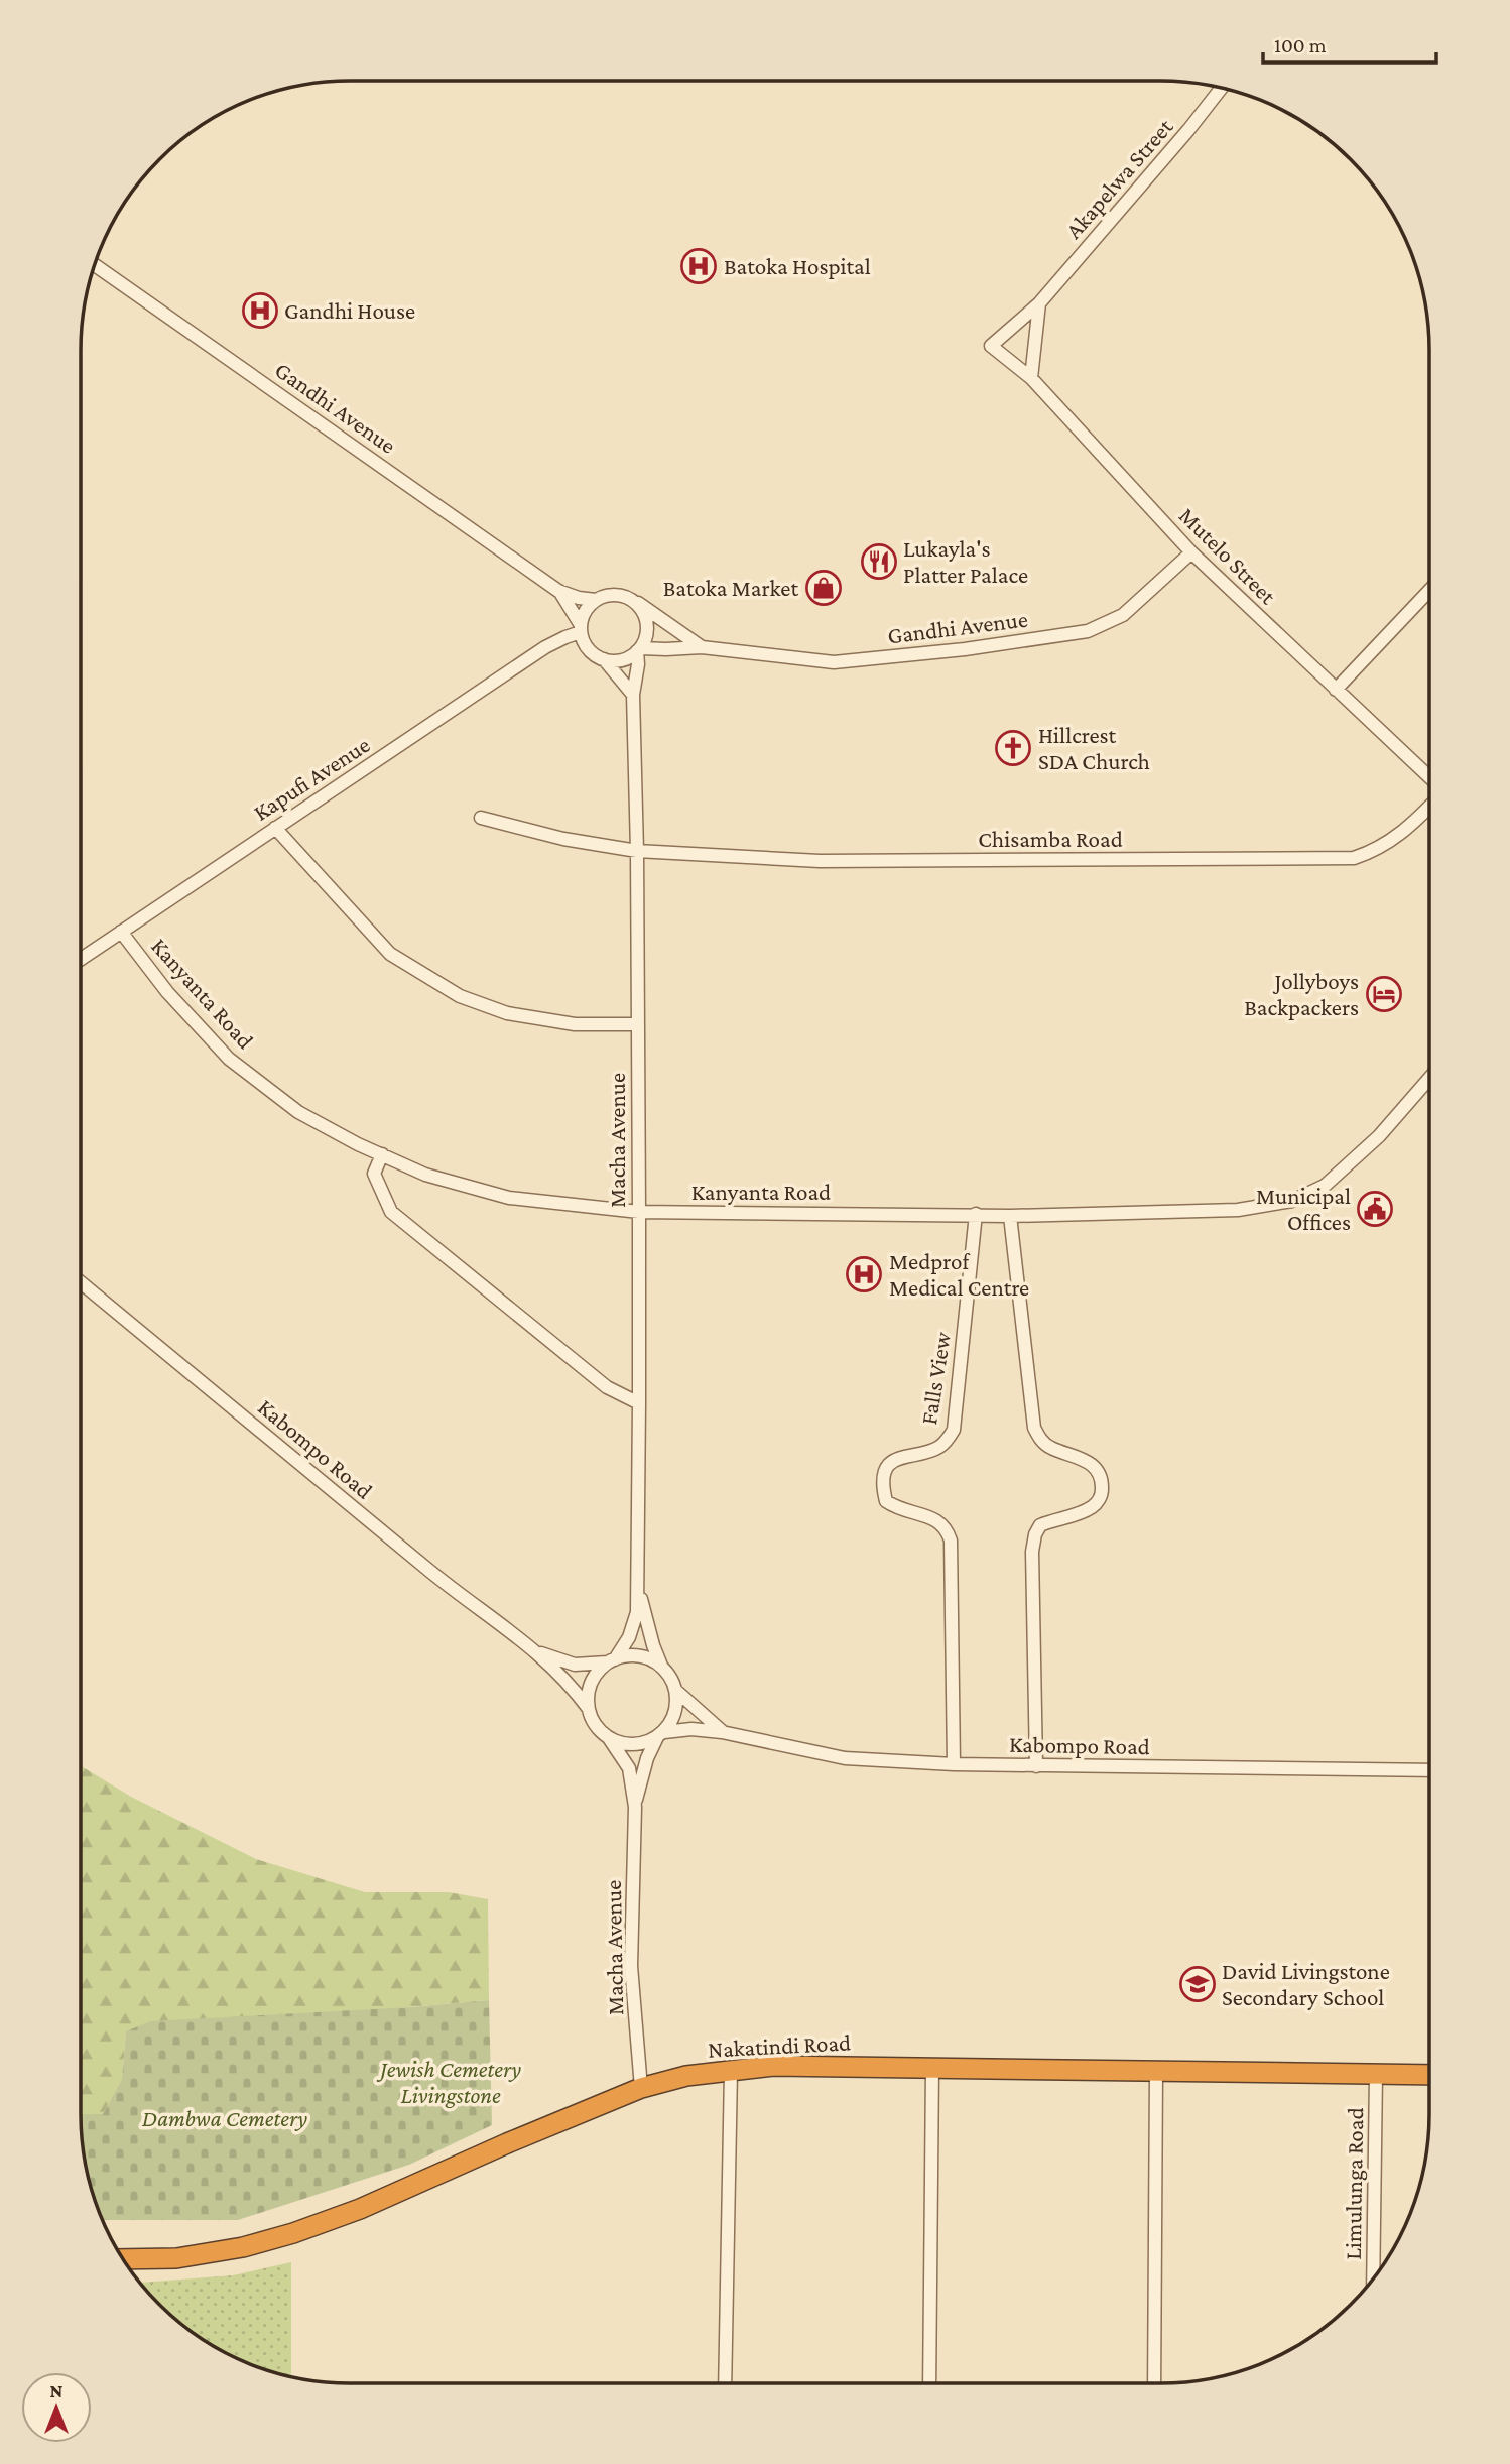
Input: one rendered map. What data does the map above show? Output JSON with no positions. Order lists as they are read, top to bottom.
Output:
{
  "streets": {
    "highway": ["Nakatindi Road"],
    "street": [
      "Akapelwa Street",
      "Gandhi Avenue",
      "Mutelo Street",
      "Kapufi Avenue",
      "Chisamba Road",
      "Kanyanta Road",
      "Macha Avenue",
      "Falls View",
      "Kabompo Road",
      "Limulunga Road"
    ]
  },
  "crossings": [
    ["Akapelwa Street", "Mutelo Street"],
    ["Gandhi Avenue", "Mutelo Street"],
    ["Gandhi Avenue", "Kapufi Avenue"],
    ["Gandhi Avenue", "Macha Avenue"],
    ["Kapufi Avenue", "Kanyanta Road"],
    ["Kapufi Avenue", "Macha Avenue"],
    ["Chisamba Road", "Macha Avenue"],
    ["Kanyanta Road", "Macha Avenue"],
    ["Kanyanta Road", "Falls View"],
    ["Macha Avenue", "Kabompo Road"],
    ["Macha Avenue", "Nakatindi Road"],
    ["Falls View", "Kabompo Road"],
    ["Nakatindi Road", "Limulunga Road"]
  ],
  "parks": ["Jewish Cemetery Livingstone", "Dambwa Cemetery"],
  "places": {
    "hospital": ["Batoka Hospital", "Gandhi House", "Medprof Medical Centre"],
    "restaurant": ["Lukayla's Platter Palace"],
    "shop": ["Batoka Market"],
    "church": ["Hillcrest SDA Church"],
    "hotel": ["Jollyboys Backpackers"],
    "public building": ["Municipal Offices"],
    "school or university": ["David Livingstone Secondary School"]
  },
  "scale_bar": "100 m",
  "north": "top"
}
